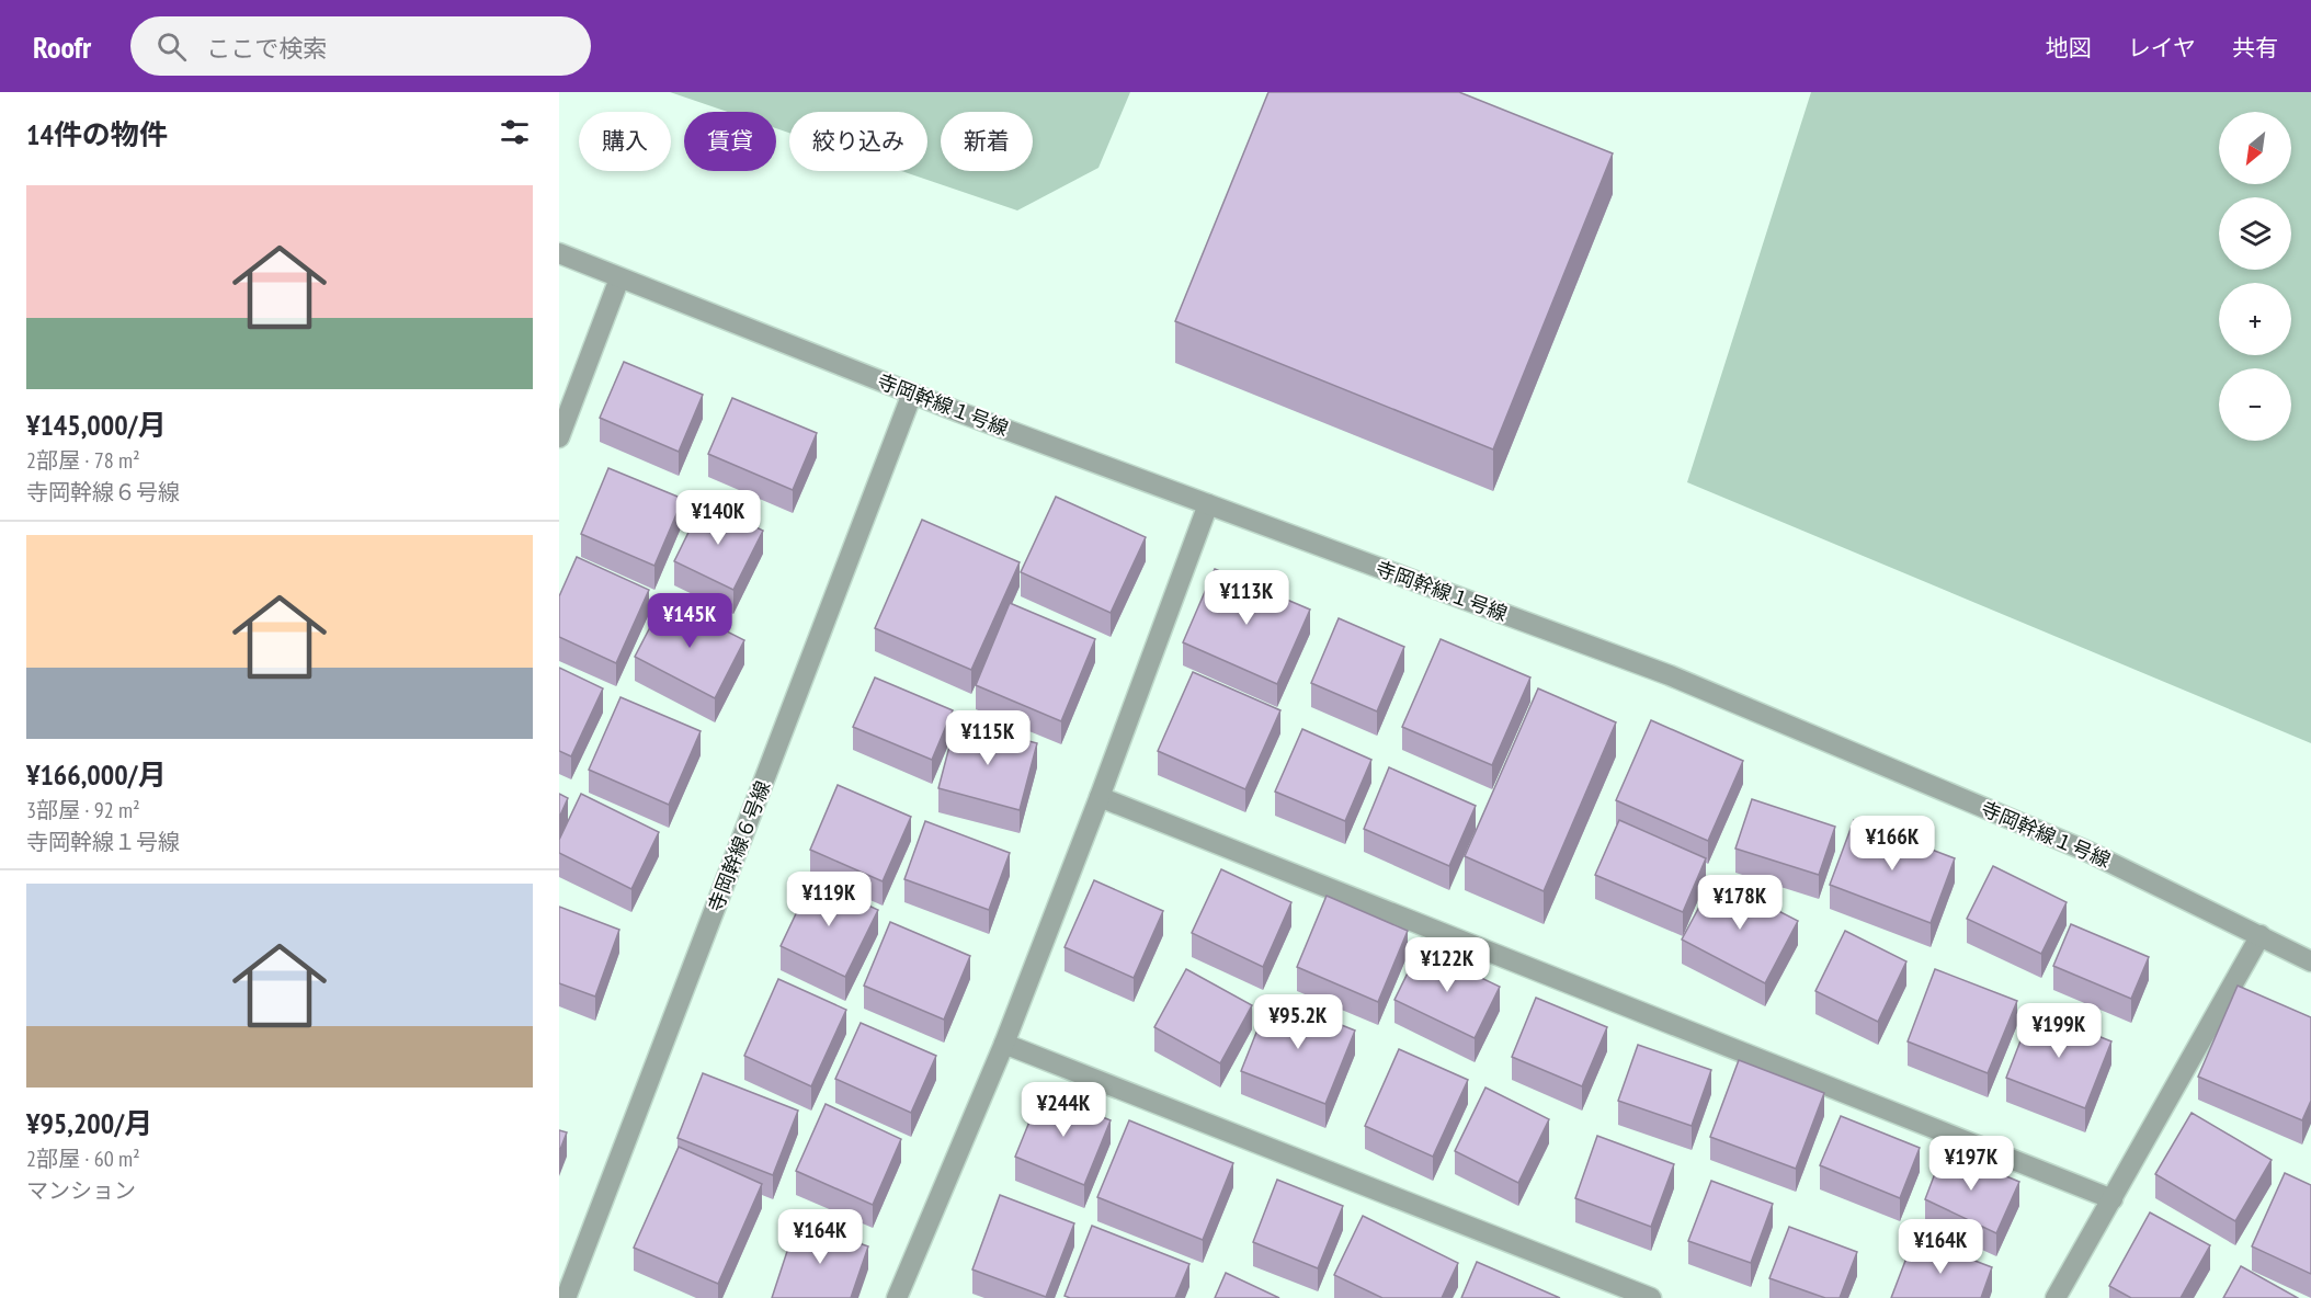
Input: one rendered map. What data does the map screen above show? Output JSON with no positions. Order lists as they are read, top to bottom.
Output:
{
  "streets": {
    "street": ["寺岡幹線１号線", "寺岡幹線６号線"]
  },
  "crossings": [
    ["寺岡幹線１号線", "寺岡幹線６号線"]
  ],
  "north": "bottom left",
  "page": {
    "header": "Roofr",
    "search": "ここで検索",
    "nav": ["地図", "レイヤ", "共有"],
    "heading": "14件の物件",
    "map_buttons": ["+", "−"],
    "chip": [
      "購入",
      "賃貸",
      "絞り込み",
      "新着"
    ],
    "list": [
      {
        "name": "¥145,000/月",
        "note": "2部屋 · 78 m² · 寺岡幹線６号線"
      },
      {
        "name": "¥166,000/月",
        "note": "3部屋 · 92 m² · 寺岡幹線１号線"
      },
      {
        "name": "¥95,200/月",
        "note": "2部屋 · 60 m² · マンション"
      }
    ],
    "price": [
      "¥140K",
      "¥113K",
      "¥145K",
      "¥115K",
      "¥166K",
      "¥119K",
      "¥178K",
      "¥122K",
      "¥95.2K",
      "¥199K",
      "¥244K",
      "¥197K",
      "¥164K",
      "¥164K"
    ]
  }
}
